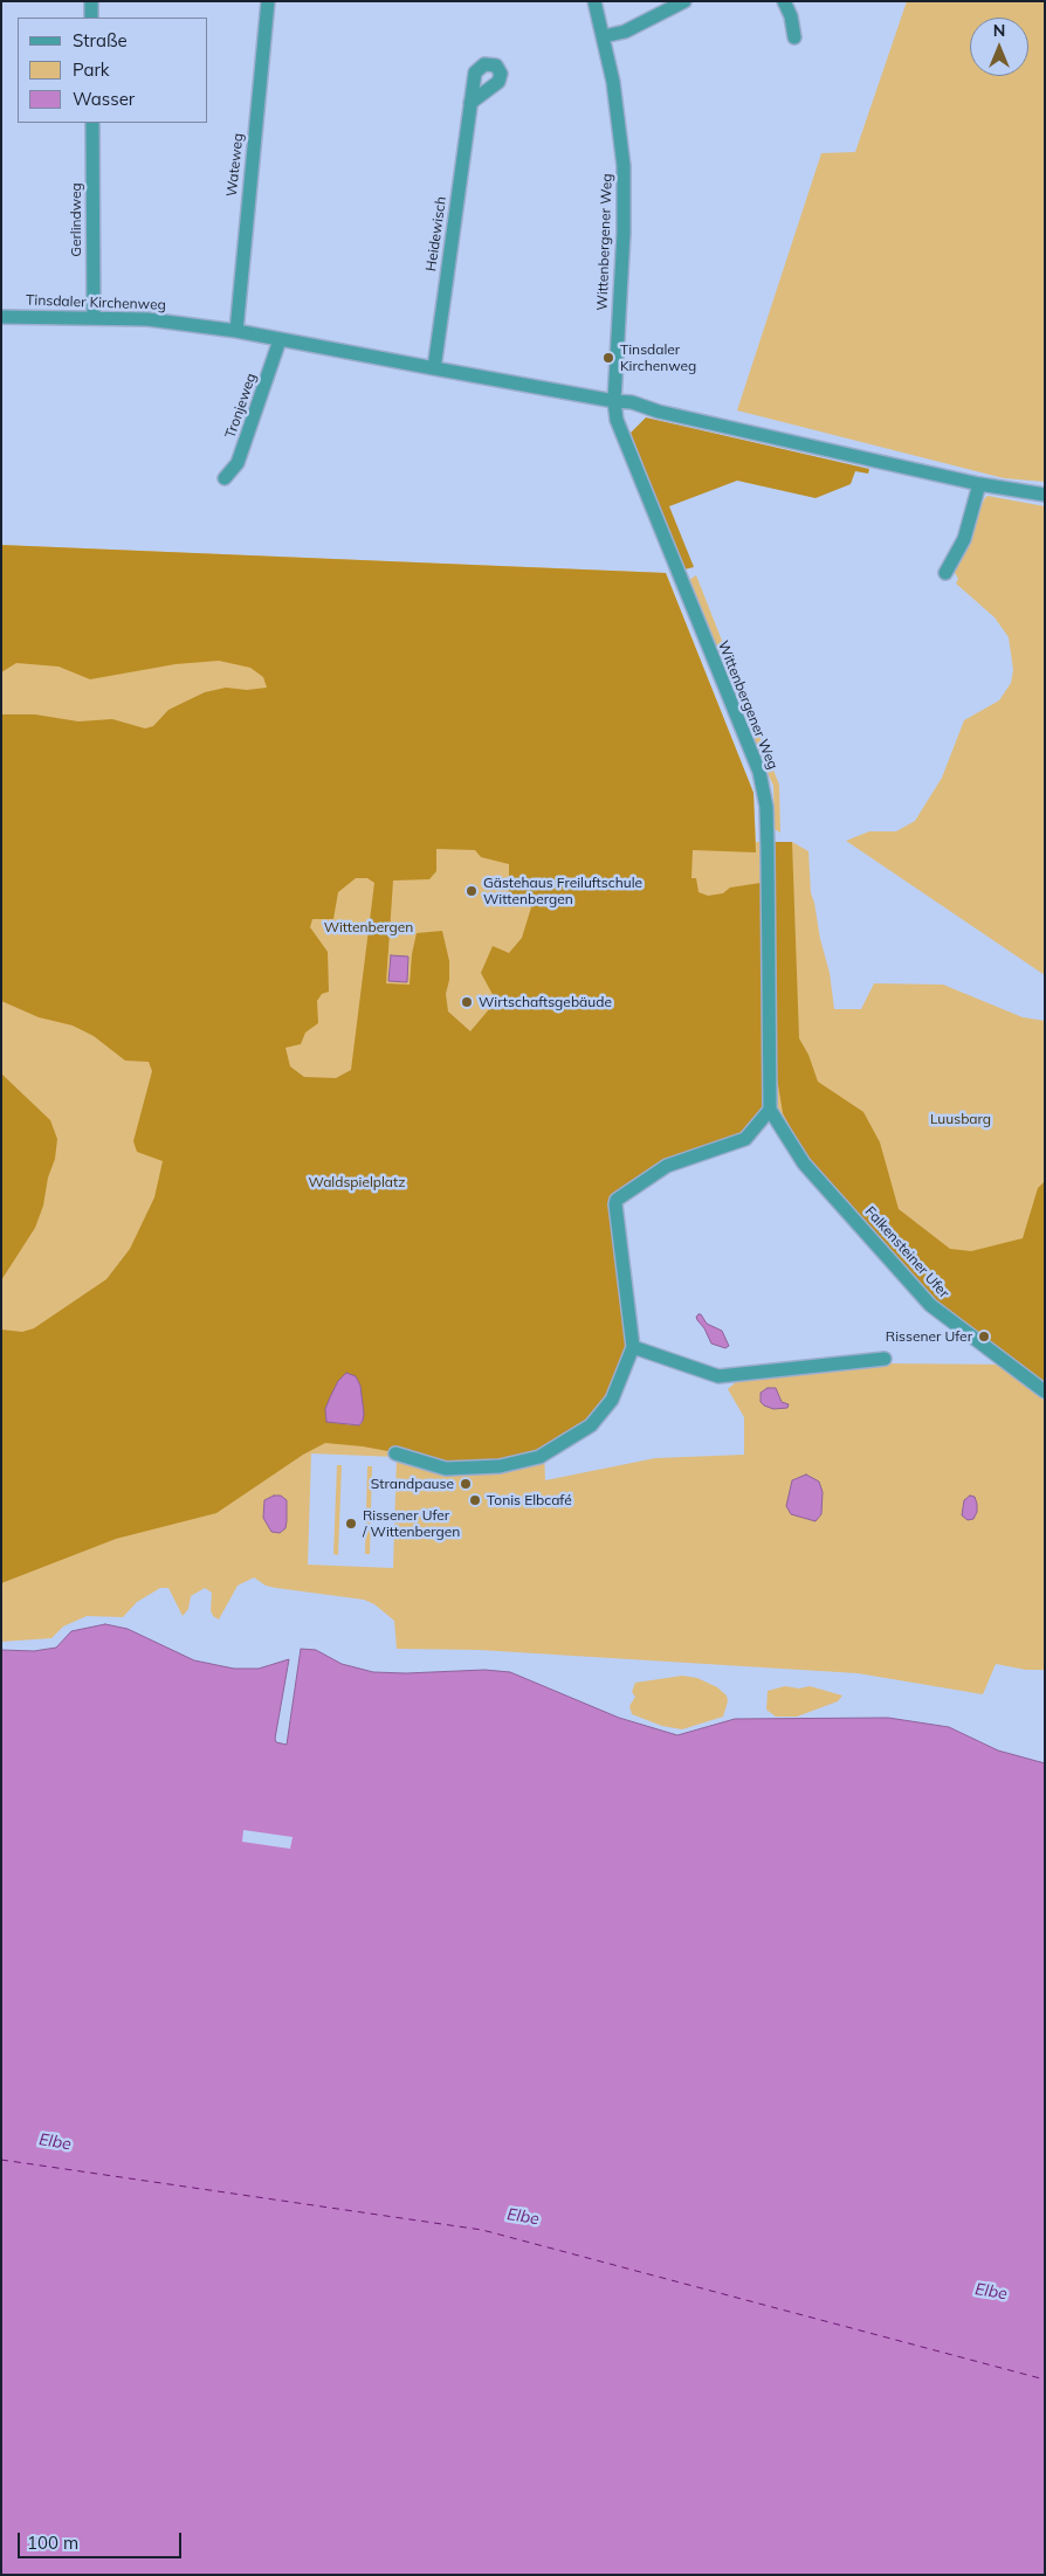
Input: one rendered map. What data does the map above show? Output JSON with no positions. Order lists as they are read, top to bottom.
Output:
{
  "streets": {
    "street": [
      "Wateweg",
      "Gerlindweg",
      "Heidewisch",
      "Wittenbergener Weg",
      "Tinsdaler Kirchenweg",
      "Tronjeweg",
      "Falkensteiner Ufer"
    ]
  },
  "crossings": [
    ["Wateweg", "Tinsdaler Kirchenweg"],
    ["Gerlindweg", "Tinsdaler Kirchenweg"],
    ["Heidewisch", "Tinsdaler Kirchenweg"],
    ["Wittenbergener Weg", "Tinsdaler Kirchenweg"],
    ["Wittenbergener Weg", "Falkensteiner Ufer"],
    ["Tinsdaler Kirchenweg", "Tronjeweg"]
  ],
  "water": ["Elbe"],
  "parks": ["Wittenbergen", "Luusbarg", "Waldspielplatz"],
  "places": [
    "Tinsdaler Kirchenweg",
    "Gästehaus Freiluftschule Wittenbergen",
    "Wirtschaftsgebäude",
    "Rissener Ufer",
    "Strandpause",
    "Tonis Elbcafé",
    "Rissener Ufer / Wittenbergen"
  ],
  "legend": ["Straße", "Park", "Wasser"],
  "scale_bar": "100 m",
  "north": "top"
}
